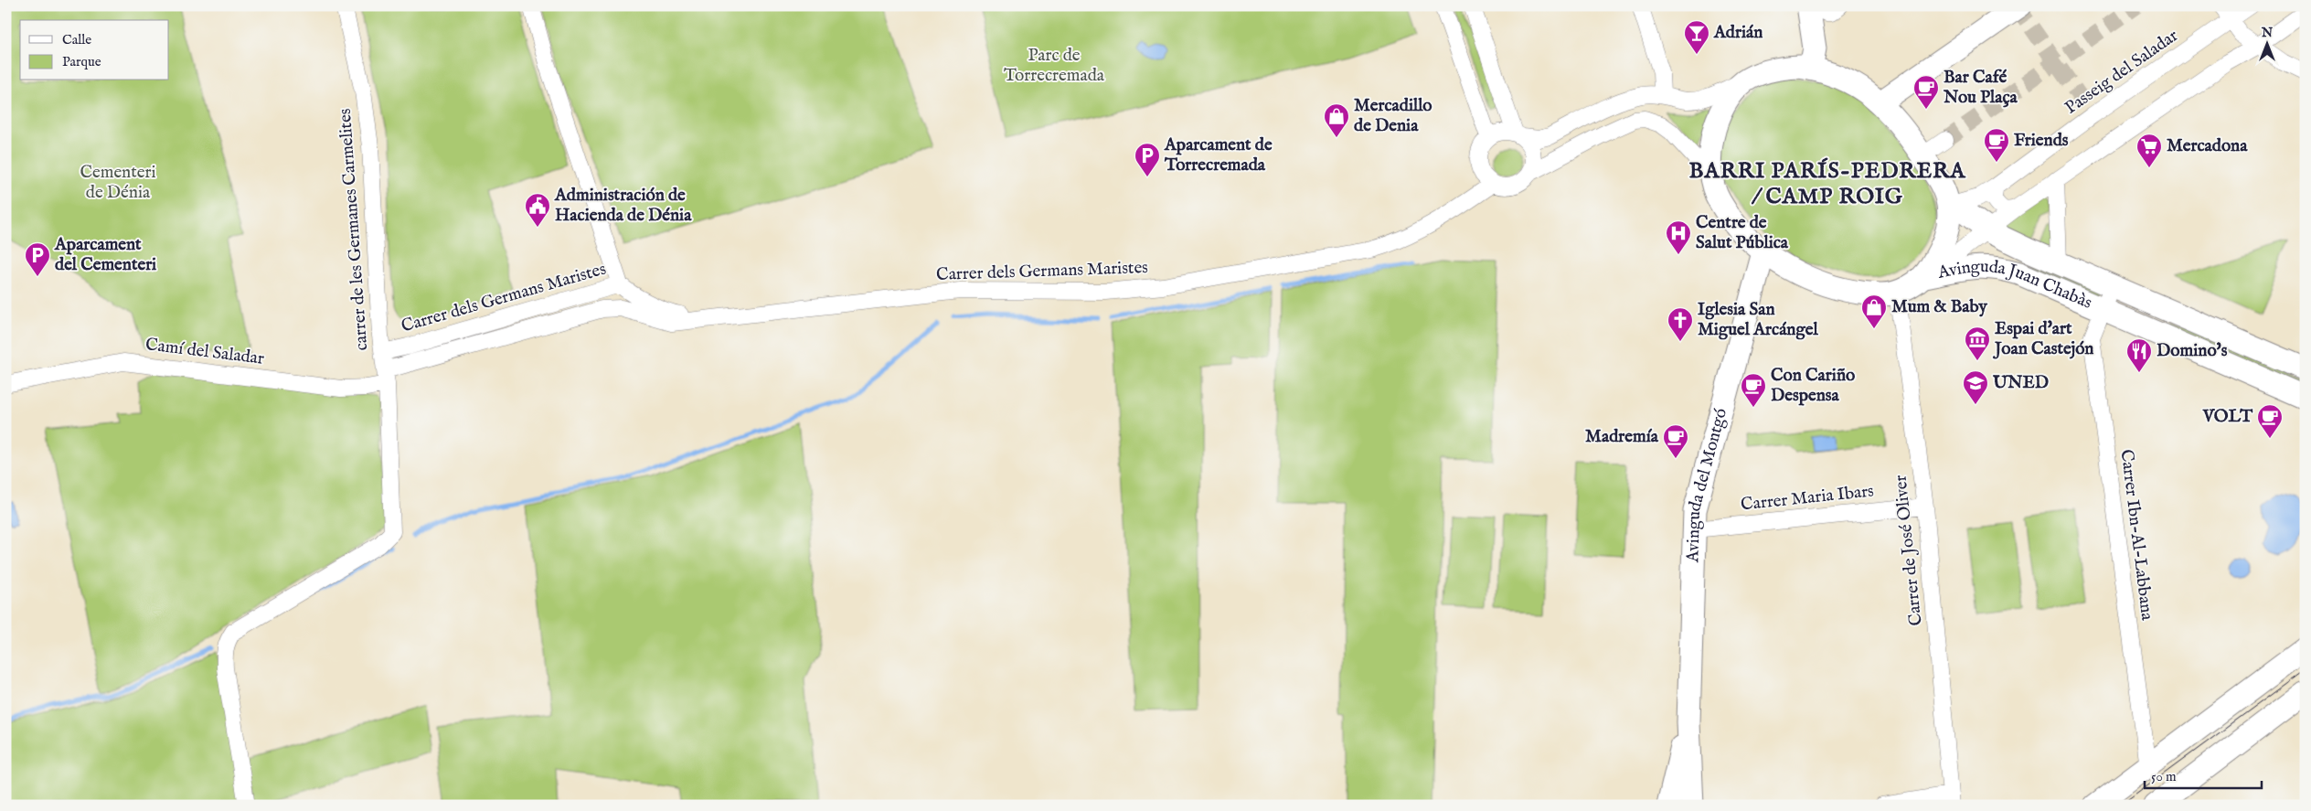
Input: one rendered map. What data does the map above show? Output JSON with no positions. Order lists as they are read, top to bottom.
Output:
{
  "streets": {
    "main road": ["Avinguda Juan Chabàs", "Avinguda del Montgó"],
    "street": [
      "Passeig del Saladar",
      "carrer de les Germanes Carmelites",
      "Carrer dels Germans Maristes",
      "Camí del Saladar",
      "Carrer Maria Ibars",
      "Carrer Ibn-Al-Labbana",
      "Carrer de José Oliver"
    ]
  },
  "crossings": [
    ["Passeig del Saladar", "Avinguda Juan Chabàs"],
    ["carrer de les Germanes Carmelites", "Carrer dels Germans Maristes"],
    ["carrer de les Germanes Carmelites", "Camí del Saladar"],
    ["Carrer dels Germans Maristes", "Camí del Saladar"],
    ["Avinguda Juan Chabàs", "Carrer Ibn-Al-Labbana"],
    ["Avinguda del Montgó", "Carrer Maria Ibars"],
    ["Carrer Maria Ibars", "Carrer de José Oliver"]
  ],
  "districts": ["BARRI PARÍS-PEDRERA / CAMP ROIG"],
  "parks": ["Parc de Torrecremada", "Cementeri de Dénia"],
  "places": {
    "bar": ["Adrián"],
    "cafe": [
      "Bar Café Nou Plaça",
      "Friends",
      "Con Cariño Despensa",
      "VOLT",
      "Madremía"
    ],
    "shop": ["Mercadillo de Denia", "Mum & Baby"],
    "supermarket": ["Mercadona"],
    "parking": ["Aparcament de Torrecremada", "Aparcament del Cementeri"],
    "public building": ["Administración de Hacienda de Dénia"],
    "hospital": ["Centre de Salut Pública"],
    "church": ["Iglesia San Miguel Arcángel"],
    "museum": ["Espai d'art Joan Castejón"],
    "restaurant": ["Domino's"],
    "school or university": ["UNED"]
  },
  "legend": ["Calle", "Parque"],
  "scale_bar": "50 m",
  "north": "top"
}
